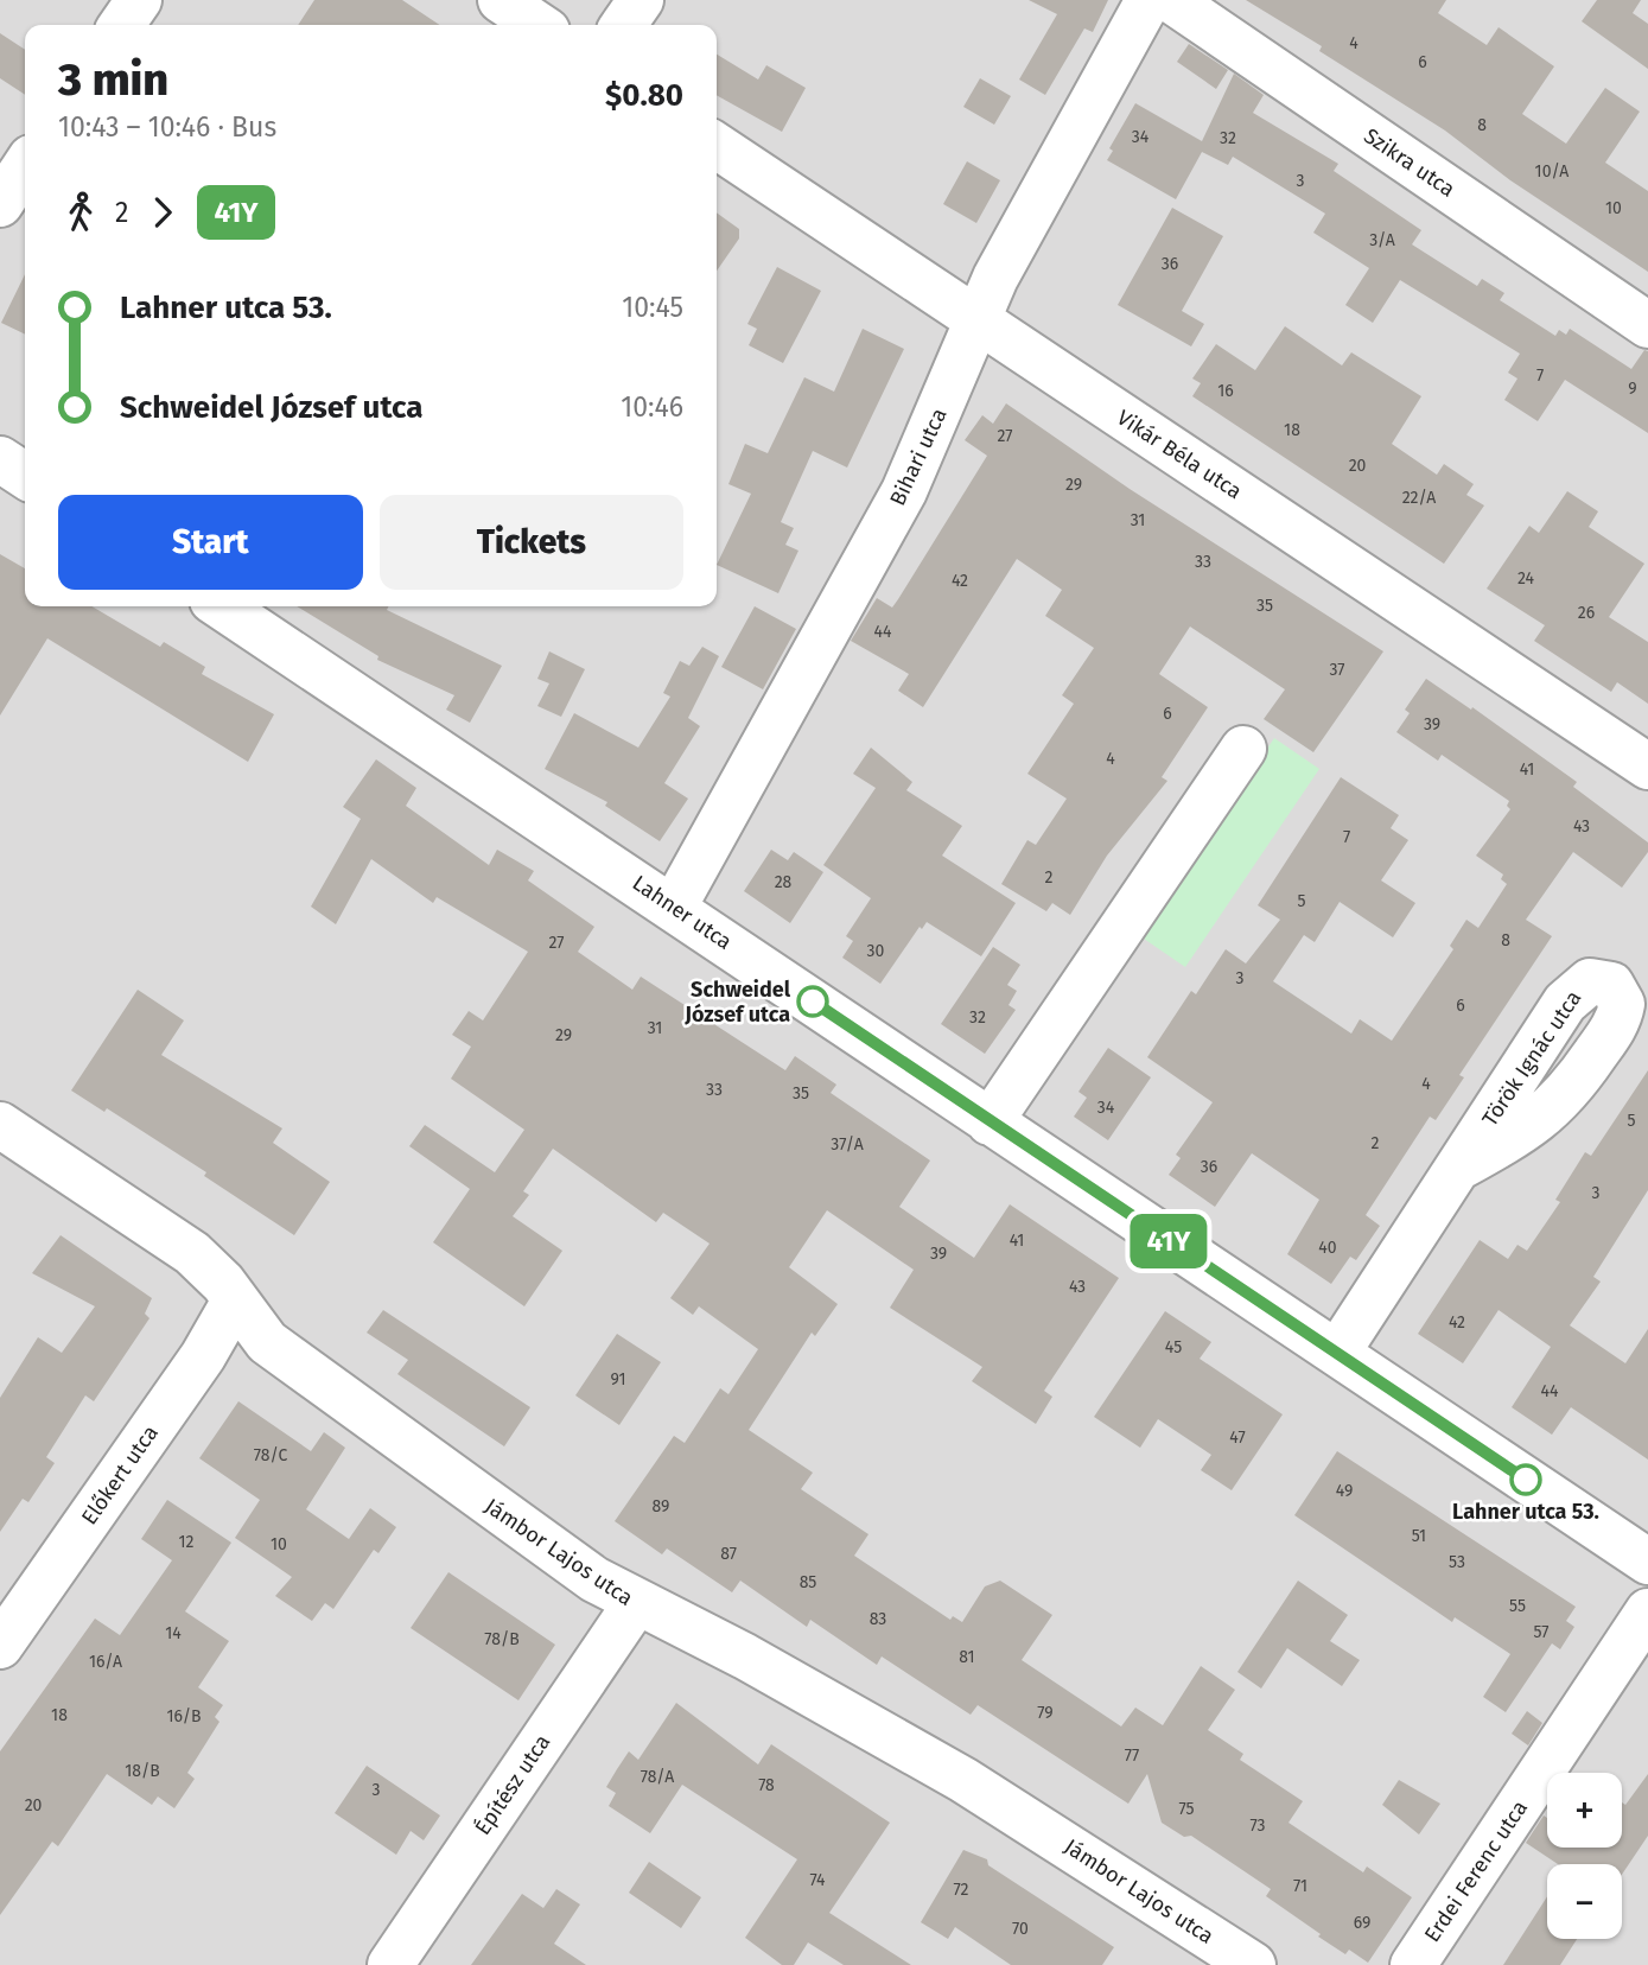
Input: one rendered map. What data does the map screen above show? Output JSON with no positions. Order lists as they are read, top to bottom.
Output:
{
  "streets": {
    "street": [
      "Szikra utca",
      "Vikár Béla utca",
      "Bihari utca",
      "Lahner utca",
      "Előkert utca",
      "Jámbor Lajos utca",
      "Építész utca",
      "Erdei Ferenc utca"
    ]
  },
  "crossings": [
    ["Vikár Béla utca", "Bihari utca"],
    ["Bihari utca", "Lahner utca"],
    ["Előkert utca", "Jámbor Lajos utca"],
    ["Jámbor Lajos utca", "Építész utca"]
  ],
  "places": ["Schweidel József utca", "Lahner utca 53."],
  "lines": ["bus line 41Y"],
  "house_numbers": [
    "4",
    "6",
    "8",
    "34",
    "32",
    "10/A",
    "3",
    "10",
    "3/A",
    "36",
    "7",
    "9",
    "16",
    "18",
    "27",
    "20",
    "29",
    "22/A",
    "31",
    "33",
    "24",
    "42",
    "35",
    "26",
    "44",
    "37",
    "6",
    "39",
    "4",
    "41",
    "43",
    "7",
    "2",
    "28",
    "5",
    "8",
    "27",
    "30",
    "3",
    "6",
    "32",
    "31",
    "29",
    "4",
    "33",
    "35",
    "34",
    "5",
    "2",
    "37/A",
    "36",
    "3",
    "41",
    "40",
    "39",
    "43",
    "42",
    "45",
    "91",
    "44",
    "47",
    "78/C",
    "49",
    "89",
    "51",
    "12",
    "10",
    "87",
    "53",
    "85",
    "55",
    "83",
    "57",
    "14",
    "78/B",
    "81",
    "16/A",
    "79",
    "18",
    "16/B",
    "77",
    "18/B",
    "78/A",
    "78",
    "3",
    "20",
    "75",
    "73",
    "74",
    "71",
    "72",
    "69",
    "70"
  ],
  "page": {
    "on_map": "41Y",
    "heading": ["3 min", "10:43 – 10:46 · Bus", "$0.80"],
    "legs": ["2", "41Y"],
    "list": [
      {
        "name": "Lahner utca 53.",
        "value": "10:45"
      },
      {
        "name": "Schweidel József utca",
        "value": "10:46"
      }
    ],
    "buttons": ["Start", "Tickets"],
    "map_buttons": ["+", "−"]
  }
}
